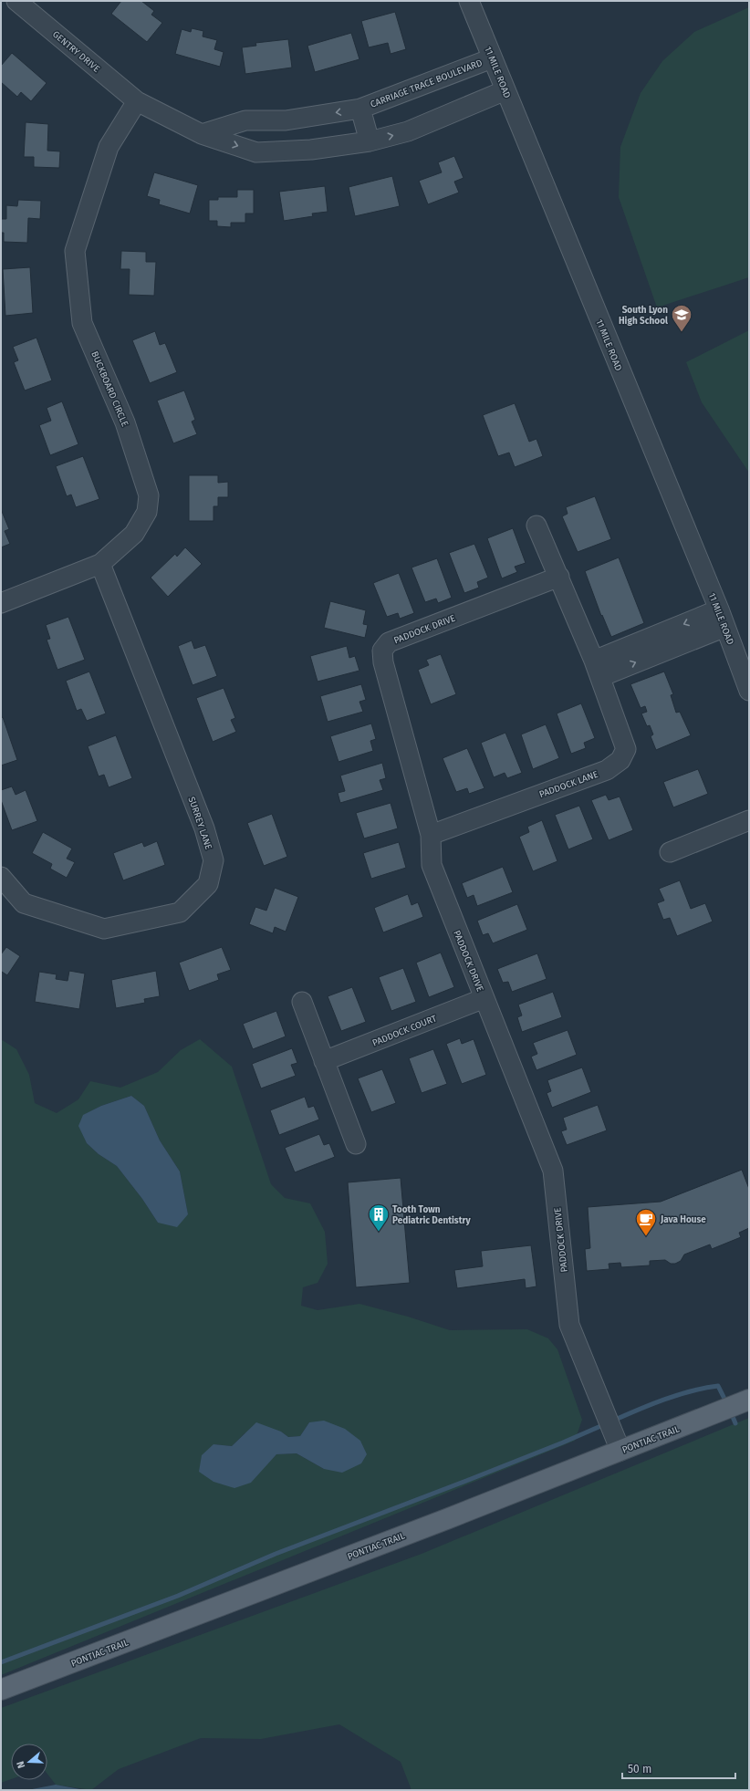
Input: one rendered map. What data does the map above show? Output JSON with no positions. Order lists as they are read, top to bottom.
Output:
{
  "streets": {
    "main road": ["PONTIAC TRAIL"],
    "street": [
      "GENTRY DRIVE",
      "11 MILE ROAD",
      "CARRIAGE TRACE BOULEVARD",
      "BUCKBOARD CIRCLE",
      "PADDOCK DRIVE",
      "PADDOCK LANE",
      "SURREY LANE",
      "PADDOCK COURT"
    ]
  },
  "crossings": [
    ["GENTRY DRIVE", "BUCKBOARD CIRCLE"],
    ["11 MILE ROAD", "CARRIAGE TRACE BOULEVARD"],
    ["BUCKBOARD CIRCLE", "SURREY LANE"],
    ["PADDOCK DRIVE", "PADDOCK LANE"],
    ["PADDOCK DRIVE", "PADDOCK COURT"],
    ["PADDOCK DRIVE", "PONTIAC TRAIL"]
  ],
  "places": {
    "school or university": ["South Lyon High School"],
    "building": ["Tooth Town Pediatric Dentistry"],
    "cafe": ["Java House"]
  },
  "scale_bar": "50 m",
  "north": "left"
}
